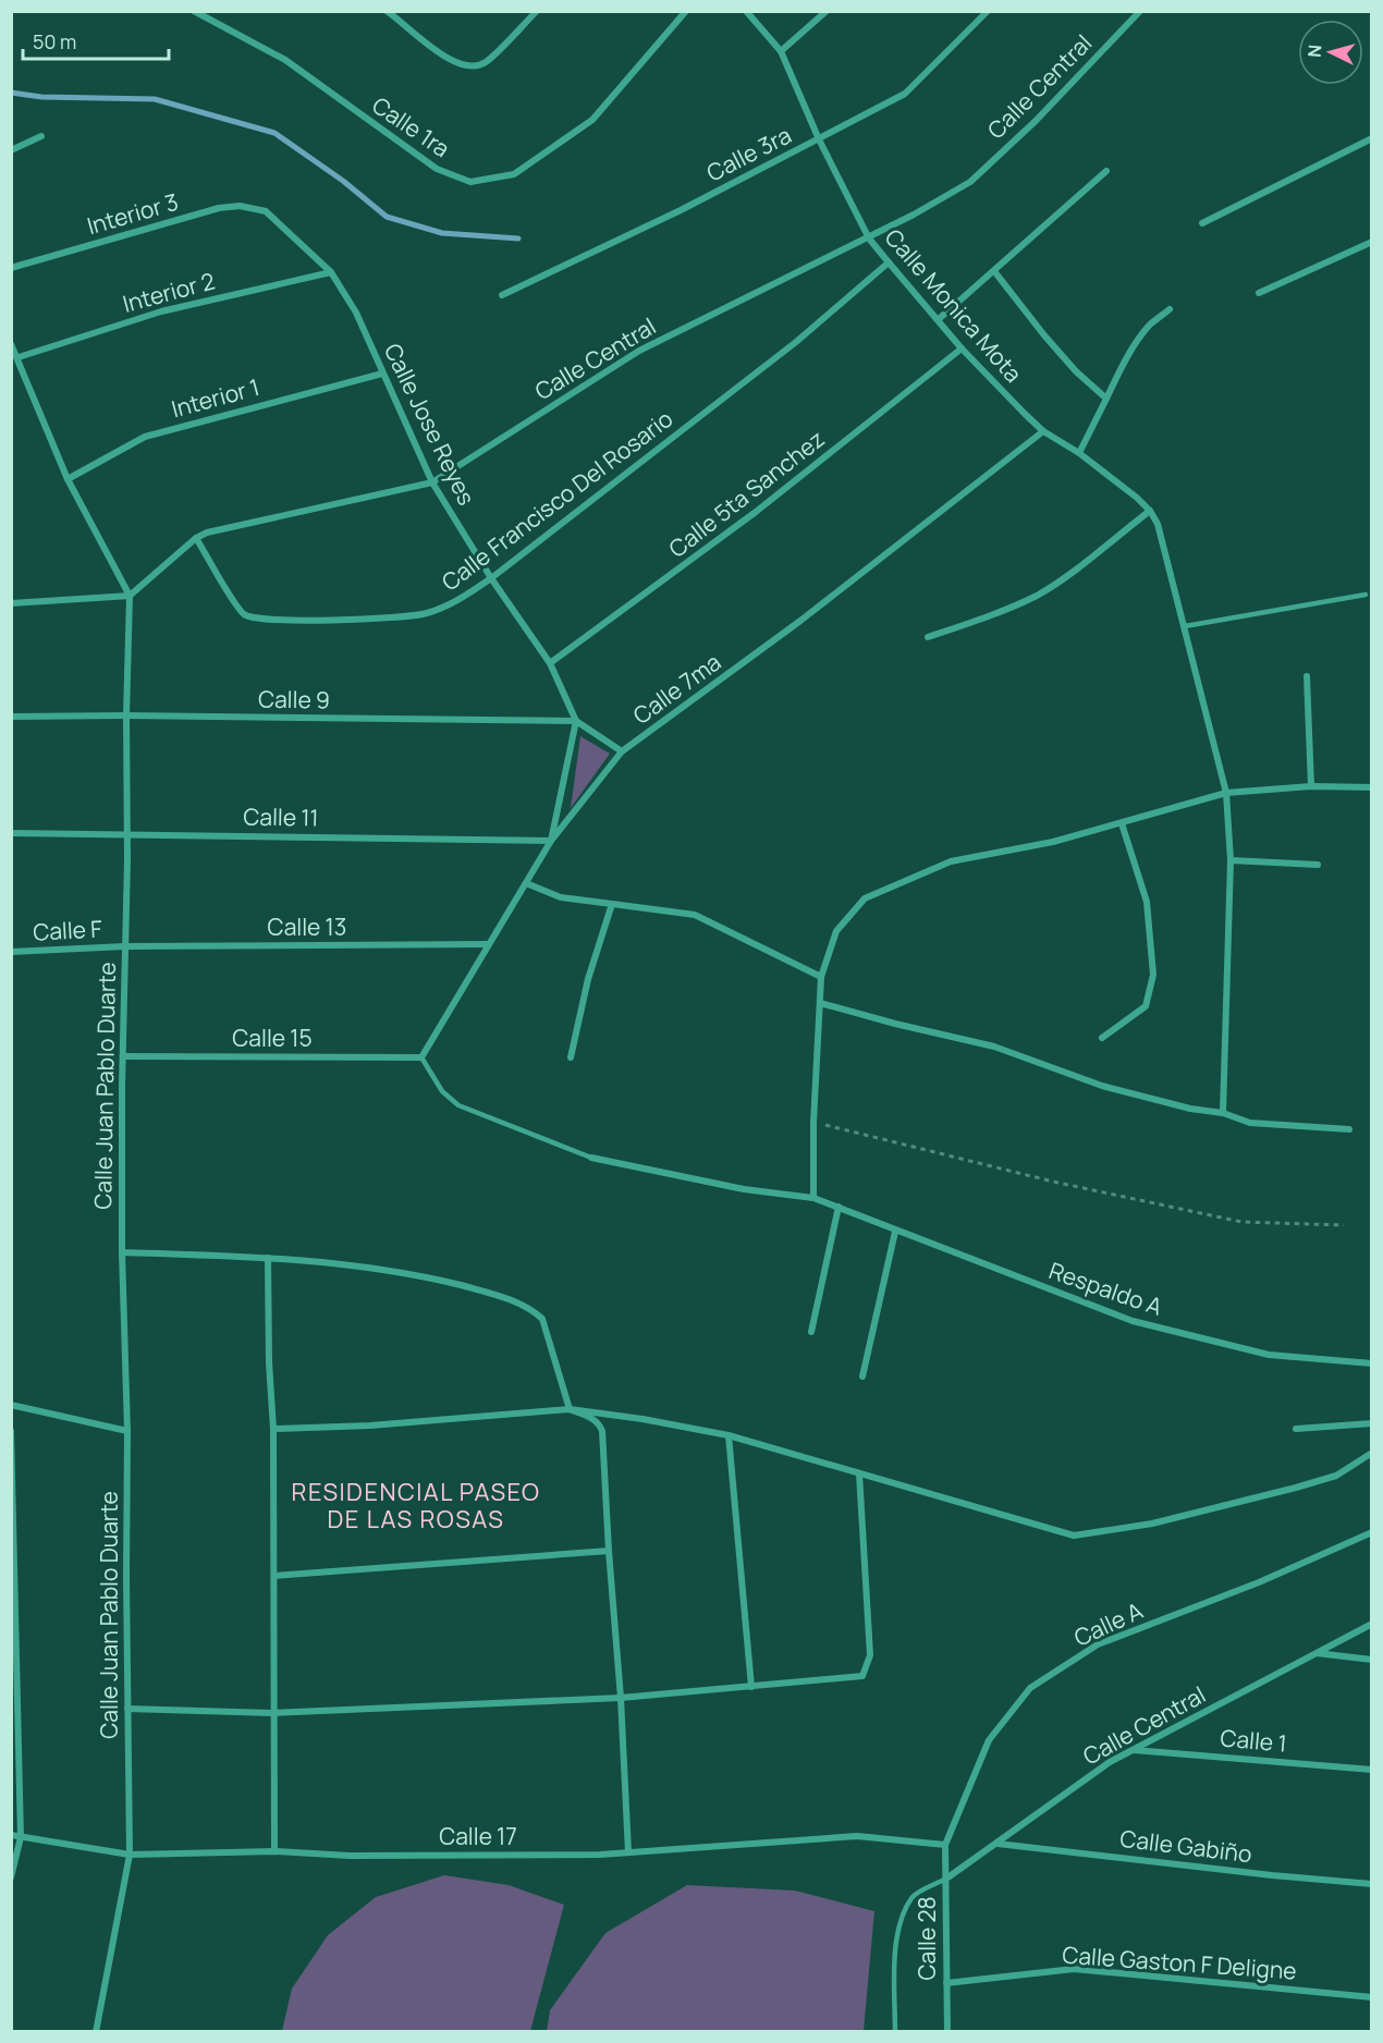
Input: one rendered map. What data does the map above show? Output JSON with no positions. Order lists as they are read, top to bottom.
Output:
{
  "streets": {
    "street": [
      "Calle Central",
      "Calle 1ra",
      "Calle 3ra",
      "Interior 3",
      "Interior 2",
      "Calle Monica Mota",
      "Interior 1",
      "Calle Jose Reyes",
      "Calle 5ta Sanchez",
      "Calle Francisco Del Rosario",
      "Calle 7ma",
      "Calle 9",
      "Calle 11",
      "Calle 13",
      "Calle F",
      "Calle 15",
      "Calle Juan Pablo Duarte",
      "Respaldo A",
      "Calle A",
      "Calle 1",
      "Calle 17",
      "Calle Gabiño",
      "Calle 28",
      "Calle Gaston F Deligne"
    ]
  },
  "crossings": [
    ["Calle Central", "Calle Monica Mota"],
    ["Calle Central", "Calle Jose Reyes"],
    ["Calle Central", "Calle Francisco Del Rosario"],
    ["Calle Central", "Calle Juan Pablo Duarte"],
    ["Calle Central", "Calle 1"],
    ["Calle Central", "Calle Gabiño"],
    ["Calle Central", "Calle 28"],
    ["Calle 3ra", "Calle Monica Mota"],
    ["Interior 3", "Calle Jose Reyes"],
    ["Interior 2", "Calle Jose Reyes"],
    ["Interior 2", "Calle Juan Pablo Duarte"],
    ["Calle Monica Mota", "Calle 5ta Sanchez"],
    ["Calle Monica Mota", "Calle Francisco Del Rosario"],
    ["Calle Monica Mota", "Calle 7ma"],
    ["Interior 1", "Calle Jose Reyes"],
    ["Interior 1", "Calle Juan Pablo Duarte"],
    ["Calle Jose Reyes", "Calle 5ta Sanchez"],
    ["Calle Jose Reyes", "Calle Francisco Del Rosario"],
    ["Calle Jose Reyes", "Calle 9"],
    ["Calle 7ma", "Calle 11"],
    ["Calle 7ma", "Calle 13"],
    ["Calle 7ma", "Calle 15"],
    ["Calle 9", "Calle Juan Pablo Duarte"],
    ["Calle 11", "Calle Juan Pablo Duarte"],
    ["Calle 13", "Calle F"],
    ["Calle 13", "Calle Juan Pablo Duarte"],
    ["Calle F", "Calle Juan Pablo Duarte"],
    ["Calle 15", "Calle Juan Pablo Duarte"],
    ["Calle Juan Pablo Duarte", "Calle 17"],
    ["Calle A", "Calle 17"],
    ["Calle A", "Calle 28"],
    ["Calle 17", "Calle 28"],
    ["Calle 28", "Calle Gaston F Deligne"]
  ],
  "districts": ["RESIDENCIAL PASEO DE LAS ROSAS"],
  "scale_bar": "50 m",
  "north": "left"
}
